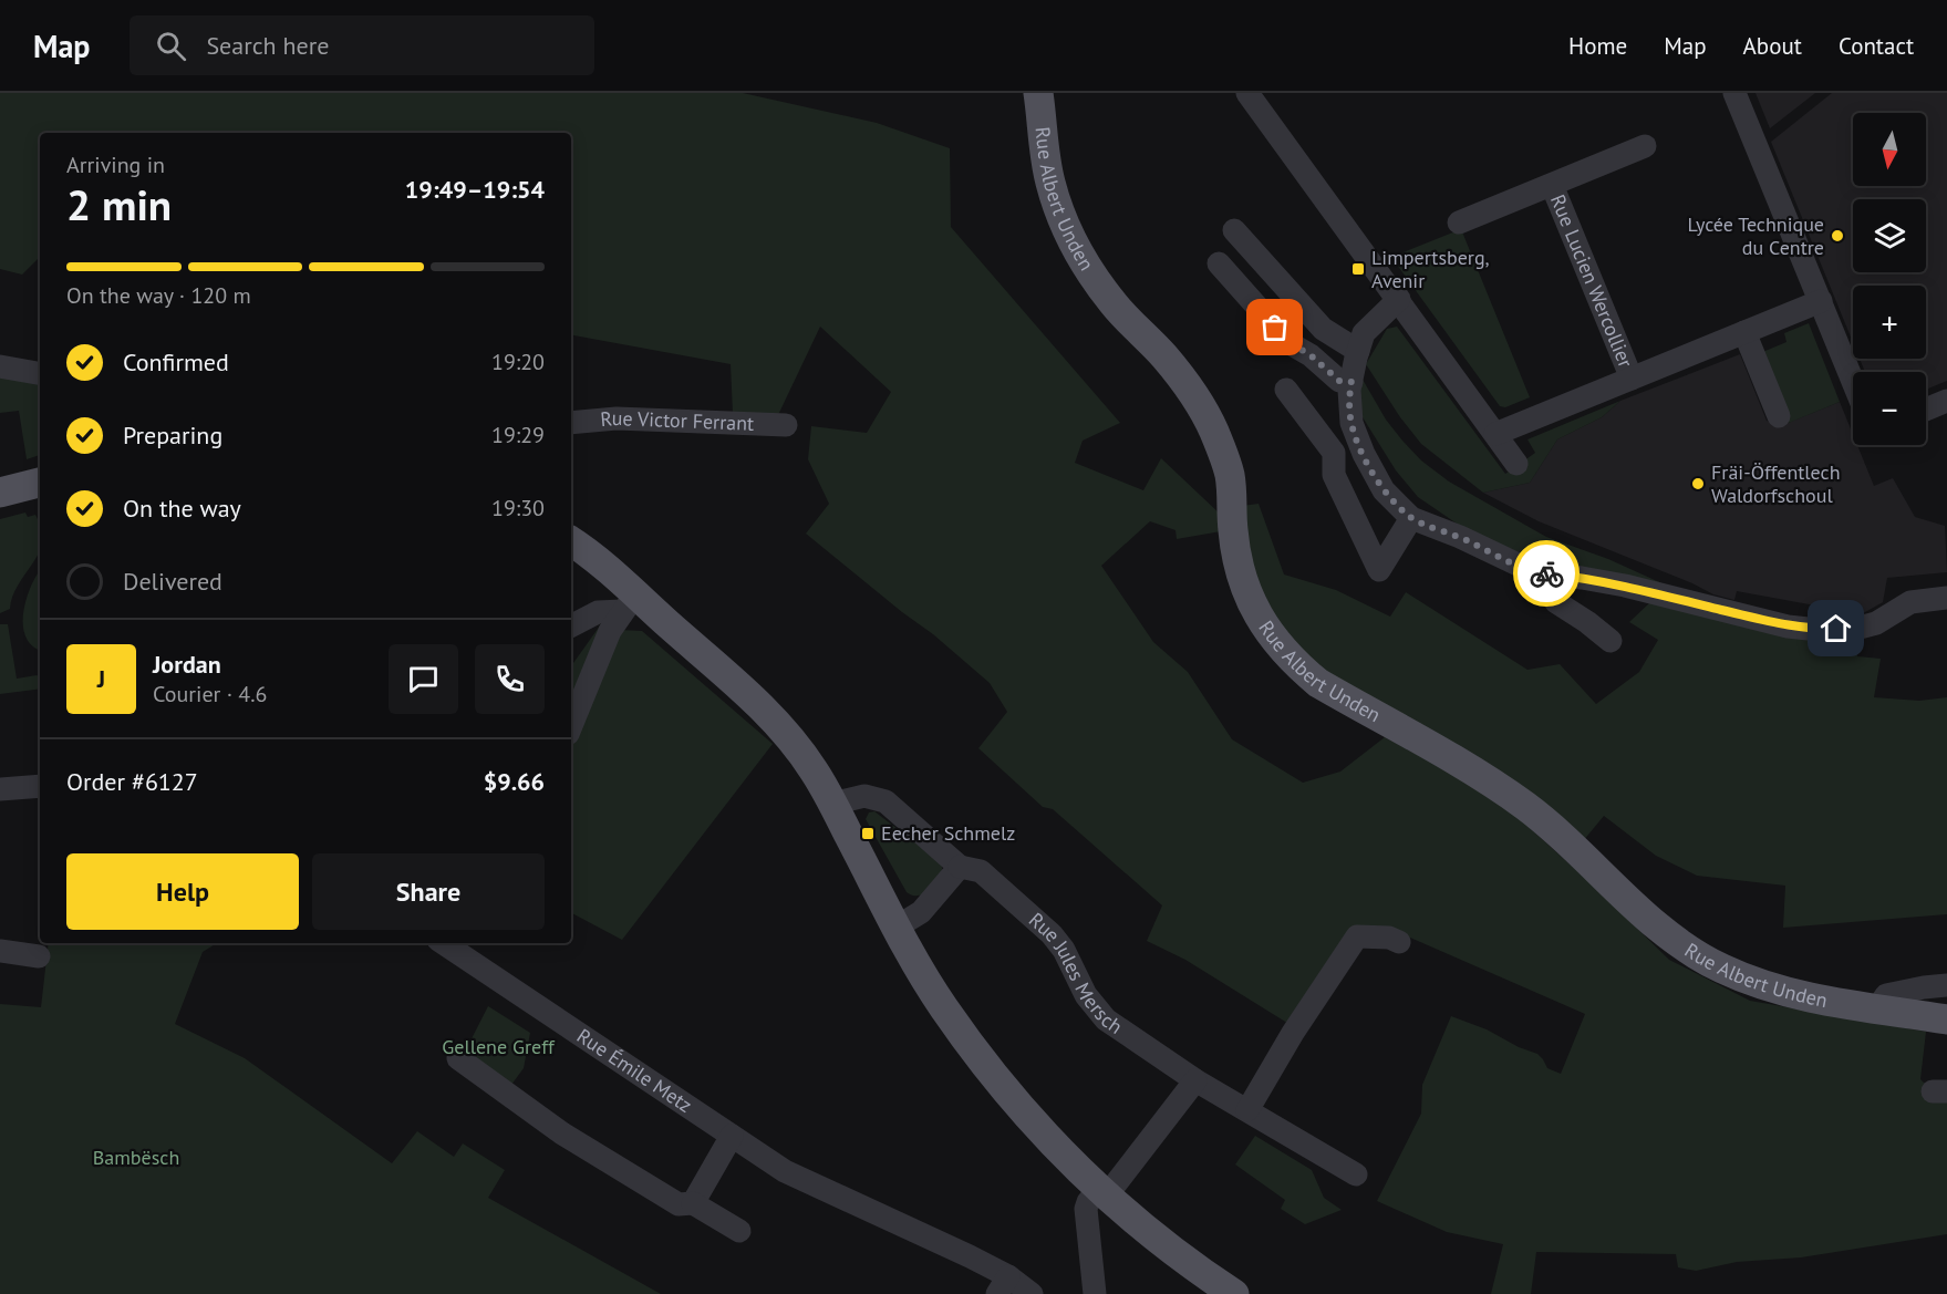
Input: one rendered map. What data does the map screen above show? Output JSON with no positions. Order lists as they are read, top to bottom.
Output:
{
  "streets": {
    "main road": ["Rue Albert Unden"],
    "street": [
      "Rue Lucien Wercollier",
      "Rue Victor Ferrant",
      "Rue Jules Mersch",
      "Rue Émile Metz"
    ]
  },
  "parks": ["Gellene Greff", "Bambësch"],
  "places": {
    "other": ["Lycée Technique du Centre", "Fräi-Öffentlech Waldorfschoul"],
    "transit": ["Limpertsberg, Avenir", "Eecher Schmelz"]
  },
  "north": "bottom",
  "page": {
    "header": "Map",
    "search": "Search here",
    "nav": [
      "Home",
      "Map",
      "About",
      "Contact"
    ],
    "map_buttons": ["+", "−"],
    "heading": ["2 min", "Arriving in", "19:49–19:54"],
    "panel": [
      "Jordan",
      "Courier · 4.6",
      "Order #6127",
      "$9.66"
    ],
    "bar": "On the way · 120 m",
    "list": [
      ["Confirmed", "19:20"],
      ["Preparing", "19:29"],
      ["On the way", "19:30"],
      "Delivered"
    ],
    "round": "J",
    "buttons": ["Help", "Share"]
  }
}
